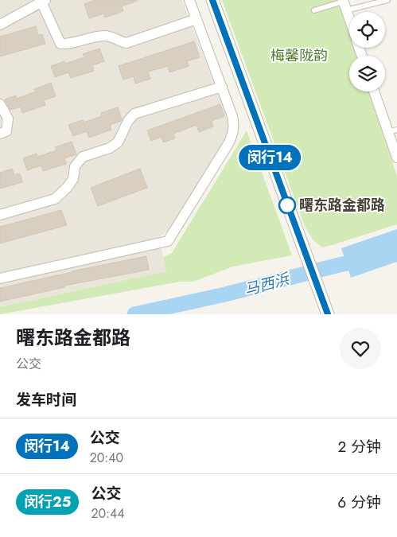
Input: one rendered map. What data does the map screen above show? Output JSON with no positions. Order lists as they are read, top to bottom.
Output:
{
  "water": ["马西浜"],
  "parks": ["梅馨陇韵"],
  "places": ["曙东路金都路"],
  "lines": ["bus line 闵行14"],
  "page": {
    "on_map": "闵行14",
    "heading": [
      ["曙东路金都路", "公交"],
      "发车时间"
    ],
    "list": [
      {
        "mark": "闵行14",
        "name": "公交",
        "note": "20:40",
        "value": "2 分钟"
      },
      {
        "mark": "闵行25",
        "name": "公交",
        "note": "20:44",
        "value": "6 分钟"
      }
    ]
  }
}
